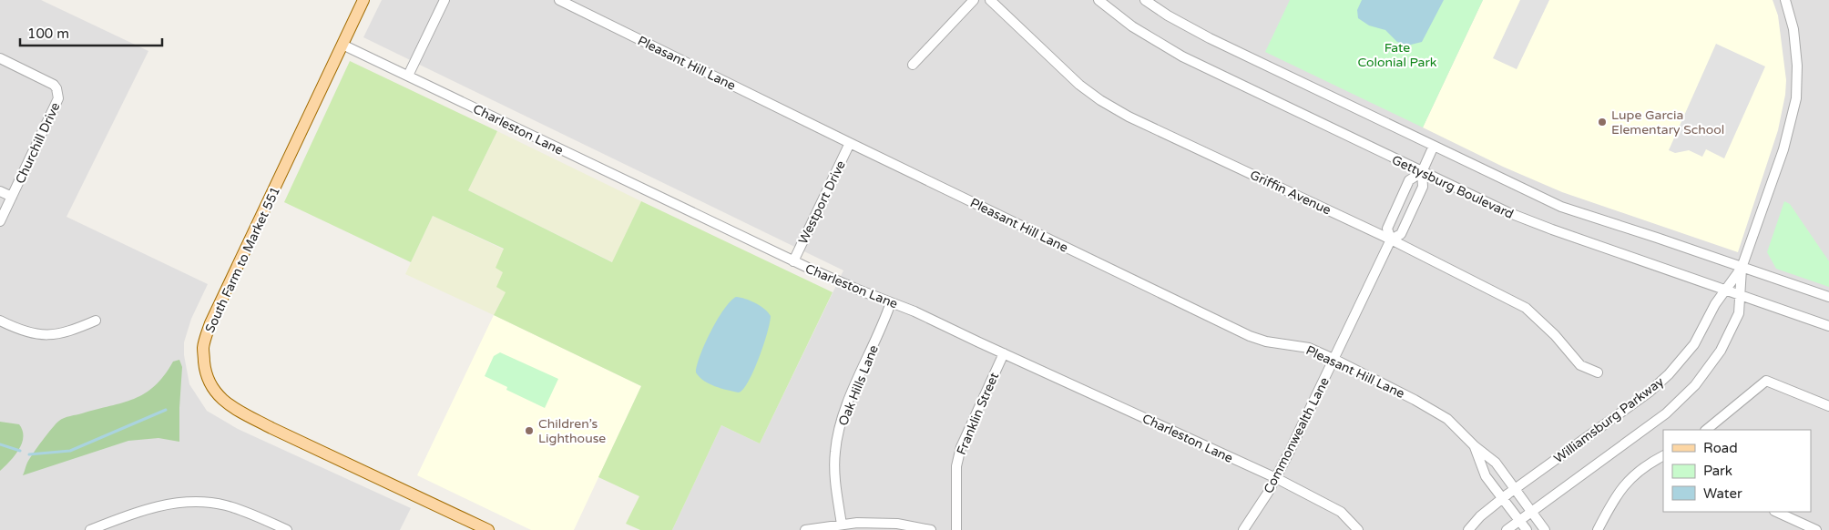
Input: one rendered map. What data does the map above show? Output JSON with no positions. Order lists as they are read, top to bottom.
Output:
{
  "streets": {
    "main road": ["South Farm to Market 551"],
    "street": [
      "Pleasant Hill Lane",
      "Charleston Lane",
      "Churchill Drive",
      "Gettysburg Boulevard",
      "Griffin Avenue",
      "Westport Drive",
      "Oak Hills Lane",
      "Franklin Street",
      "Williamsburg Parkway",
      "Commonwealth Lane"
    ]
  },
  "crossings": [
    ["Pleasant Hill Lane", "Westport Drive"],
    ["Pleasant Hill Lane", "Williamsburg Parkway"],
    ["Pleasant Hill Lane", "Commonwealth Lane"],
    ["Charleston Lane", "Westport Drive"],
    ["Charleston Lane", "South Farm to Market 551"],
    ["Charleston Lane", "Oak Hills Lane"],
    ["Charleston Lane", "Franklin Street"],
    ["Charleston Lane", "Commonwealth Lane"],
    ["Gettysburg Boulevard", "Williamsburg Parkway"],
    ["Gettysburg Boulevard", "Commonwealth Lane"],
    ["Griffin Avenue", "Commonwealth Lane"]
  ],
  "parks": ["Fate Colonial Park"],
  "places": ["Lupe Garcia Elementary School", "Children’s Lighthouse"],
  "legend": ["Road", "Park", "Water"],
  "scale_bar": "100 m"
}
